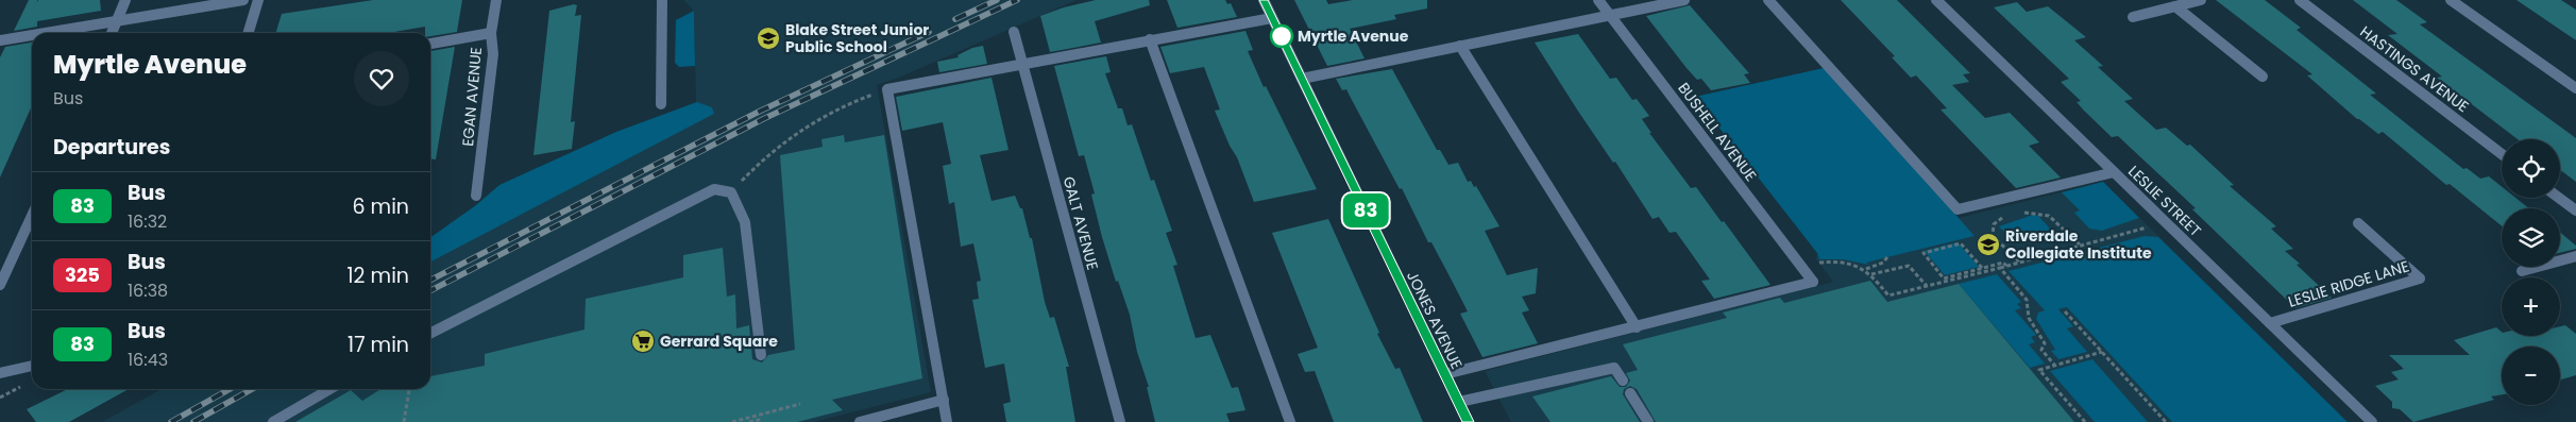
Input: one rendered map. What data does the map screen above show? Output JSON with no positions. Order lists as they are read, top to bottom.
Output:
{
  "streets": {
    "street": [
      "HASTINGS AVENUE",
      "EGAN AVENUE",
      "BUSHELL AVENUE",
      "LESLIE STREET",
      "GALT AVENUE",
      "LESLIE RIDGE LANE",
      "JONES AVENUE"
    ]
  },
  "crossings": [
    ["LESLIE STREET", "LESLIE RIDGE LANE"]
  ],
  "places": {
    "other": ["Myrtle Avenue"],
    "school or university": ["Blake Street Junior Public School", "Riverdale Collegiate Institute"],
    "supermarket": ["Gerrard Square"]
  },
  "lines": ["bus line 83"],
  "page": {
    "on_map": "83",
    "heading": [
      ["Myrtle Avenue", "Bus"],
      "Departures"
    ],
    "map_buttons": ["+", "−"],
    "list": [
      {
        "mark": "83",
        "name": "Bus",
        "note": "16:32",
        "value": "6 min"
      },
      {
        "mark": "325",
        "name": "Bus",
        "note": "16:38",
        "value": "12 min"
      },
      {
        "mark": "83",
        "name": "Bus",
        "note": "16:43",
        "value": "17 min"
      }
    ]
  }
}
